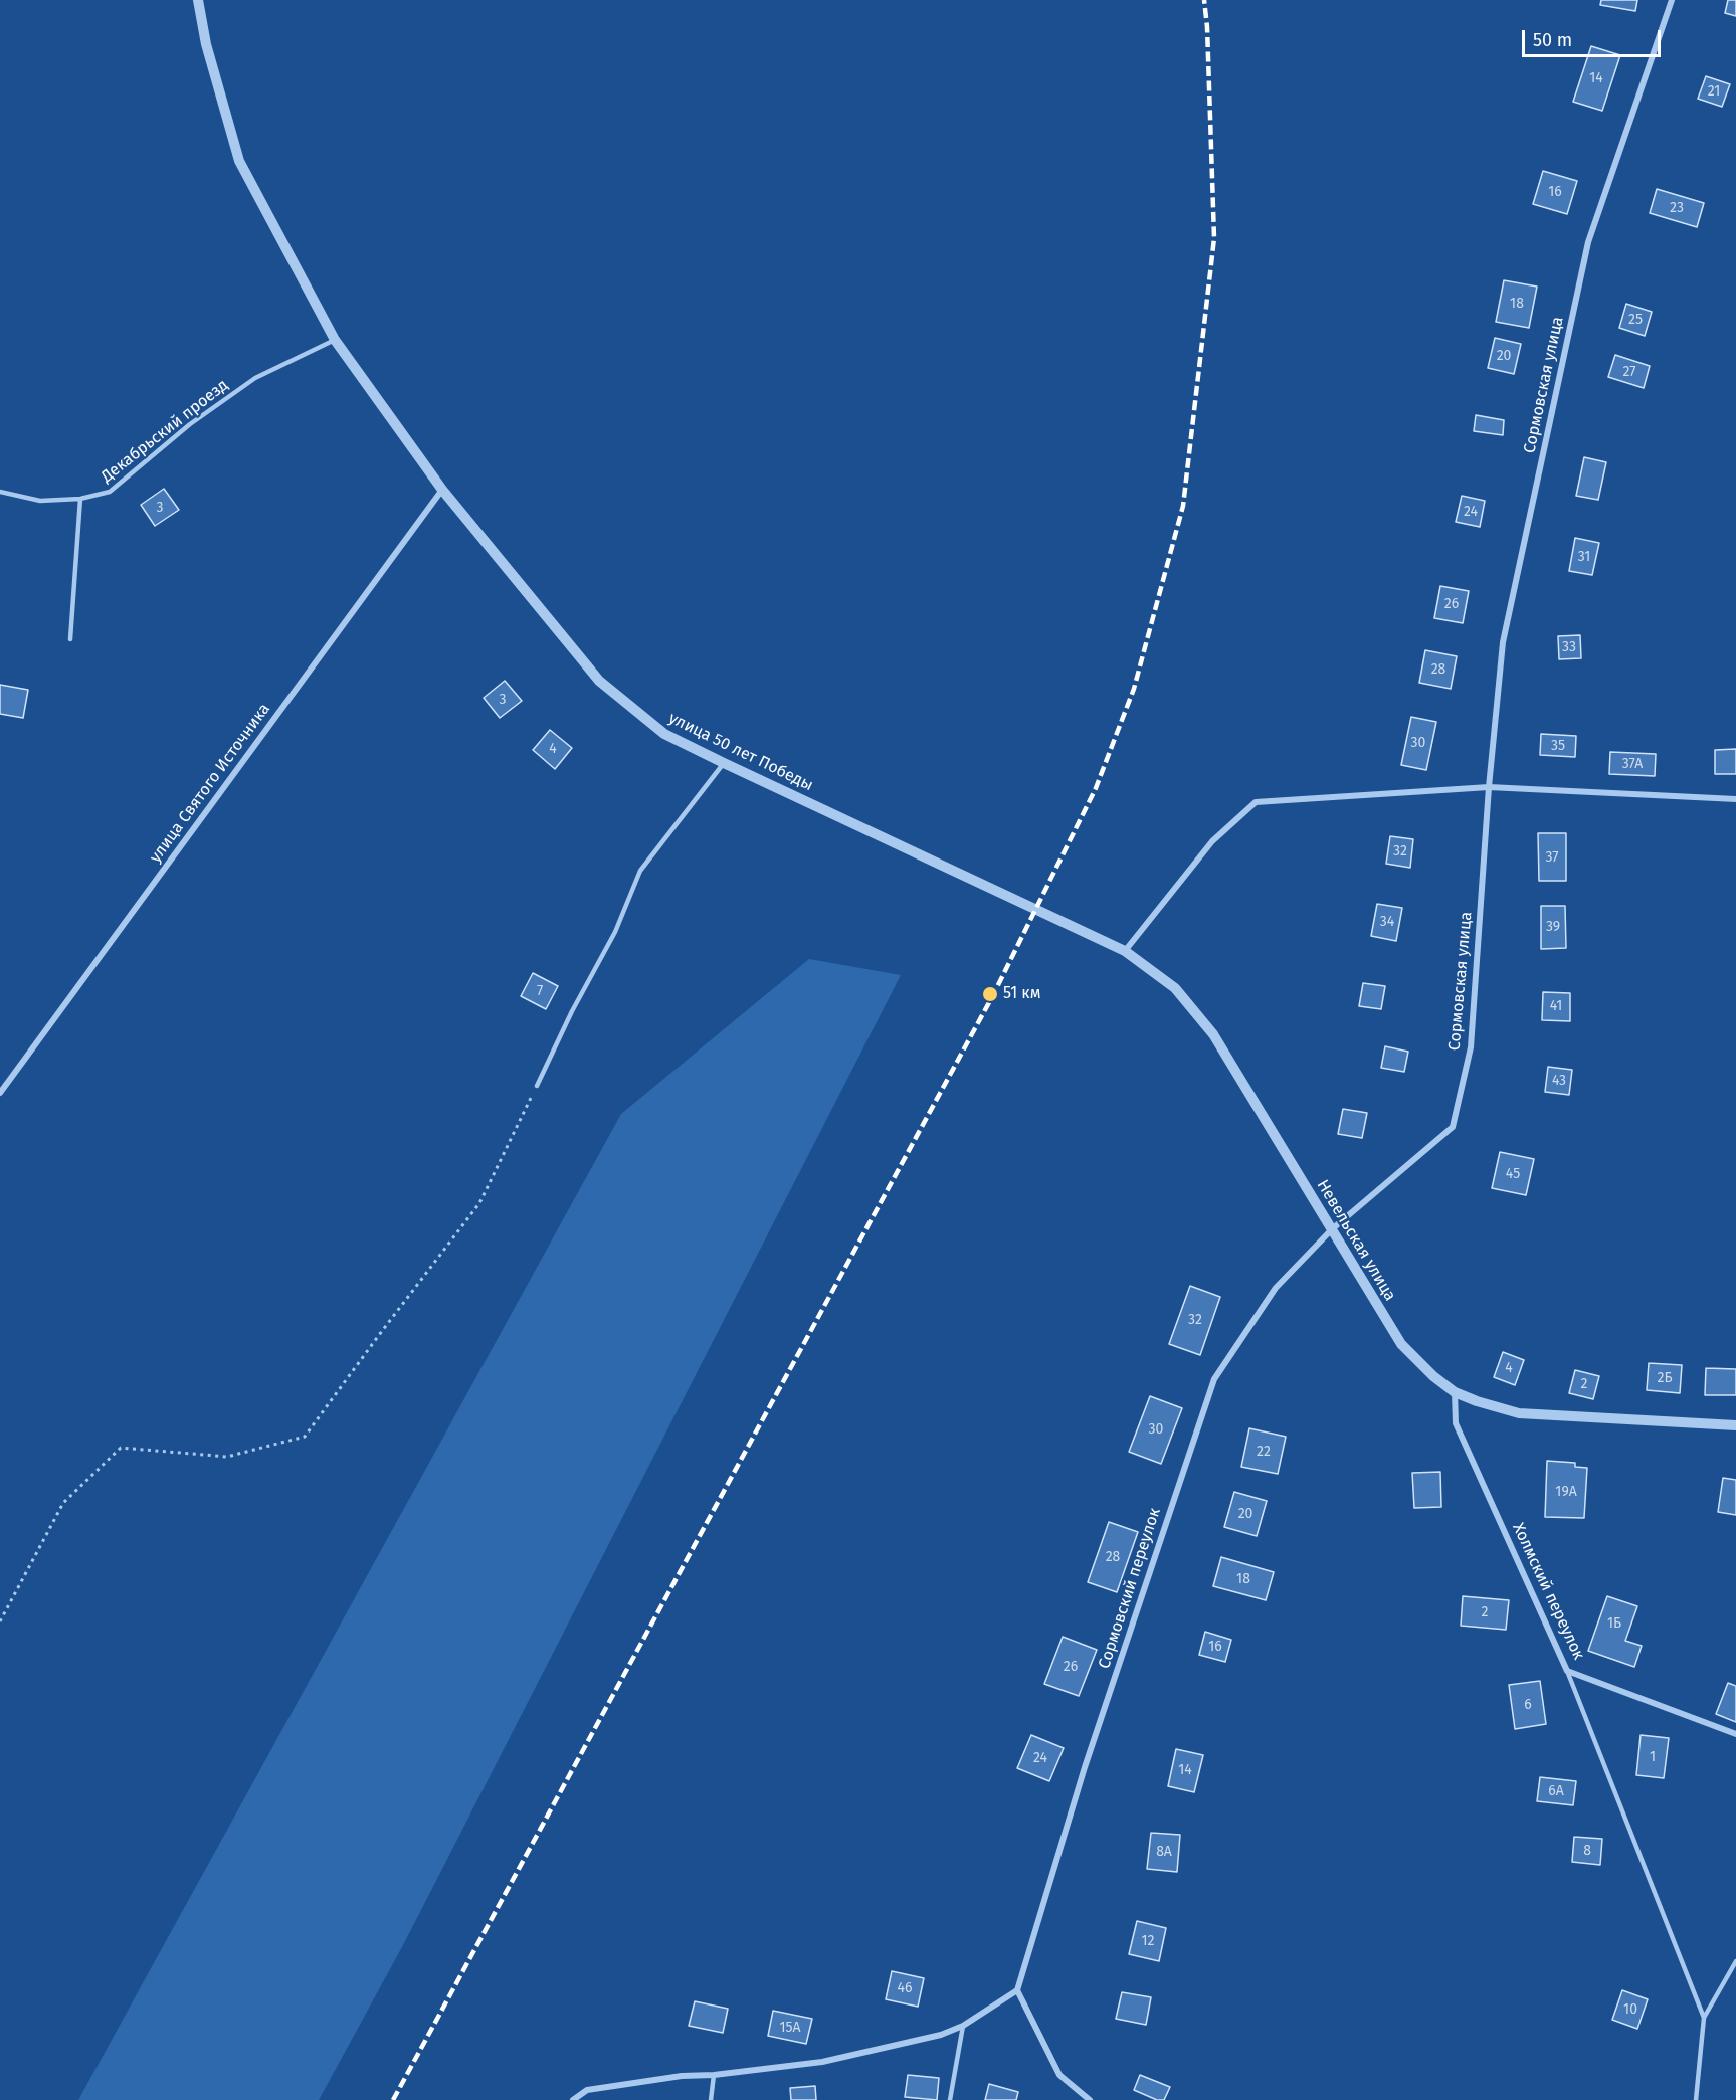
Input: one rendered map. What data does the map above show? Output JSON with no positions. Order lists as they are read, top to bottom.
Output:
{
  "streets": {
    "street": [
      "Сормовская улица",
      "улица 50 лет Победы",
      "улица Святого Источника",
      "Невельская улица",
      "Сормовский переулок",
      "Холмский переулок"
    ],
    "lane": ["Декабрьский проезд"]
  },
  "crossings": [
    ["Сормовская улица", "Невельская улица"],
    ["Сормовская улица", "Сормовский переулок"],
    ["Декабрьский проезд", "улица 50 лет Победы"],
    ["улица 50 лет Победы", "улица Святого Источника"],
    ["улица 50 лет Победы", "Невельская улица"],
    ["Невельская улица", "Сормовский переулок"],
    ["Невельская улица", "Холмский переулок"]
  ],
  "places": ["51 км"],
  "house_numbers": [
    "14",
    "21",
    "16",
    "23",
    "18",
    "25",
    "20",
    "27",
    "3",
    "24",
    "31",
    "26",
    "33",
    "28",
    "3",
    "30",
    "35",
    "4",
    "37А",
    "32",
    "37",
    "34",
    "39",
    "7",
    "41",
    "43",
    "45",
    "32",
    "4",
    "2Б",
    "2",
    "30",
    "22",
    "19А",
    "20",
    "28",
    "18",
    "2",
    "1Б",
    "16",
    "26",
    "6",
    "1",
    "24",
    "14",
    "6А",
    "8",
    "8А",
    "12",
    "46",
    "10",
    "15А"
  ],
  "scale_bar": "50 m"
}
